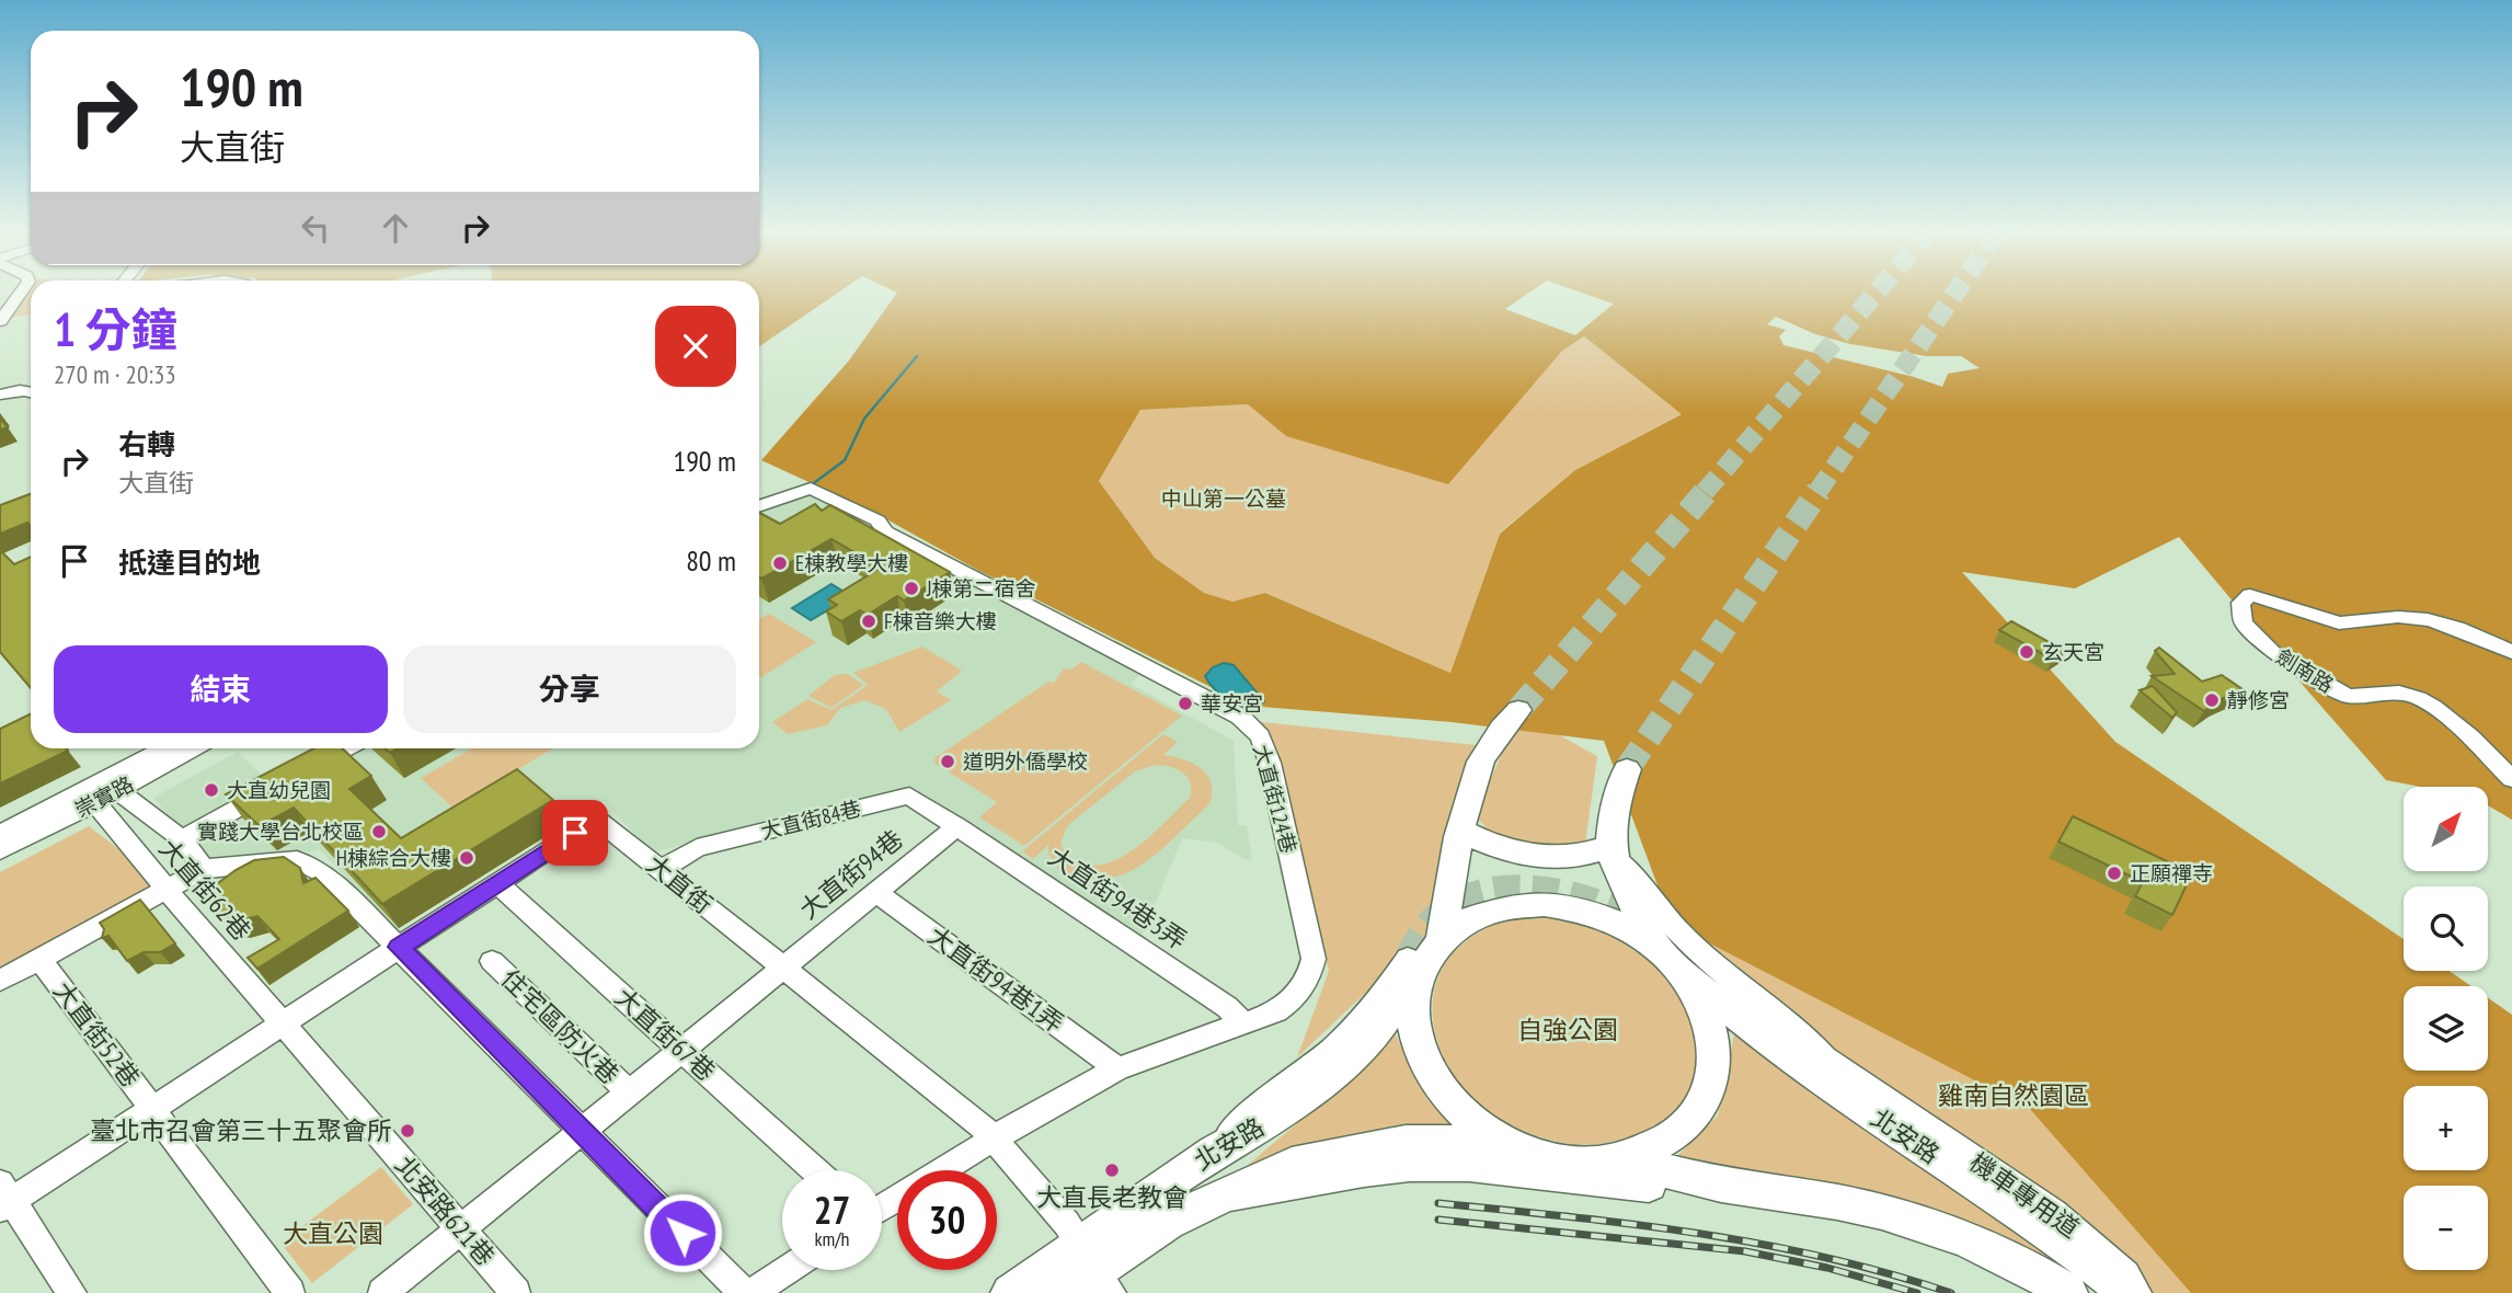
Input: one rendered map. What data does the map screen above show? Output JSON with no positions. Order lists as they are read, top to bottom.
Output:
{
  "streets": {
    "main road": ["北安路"],
    "street": [
      "劍南路",
      "崇實路",
      "大直街124巷",
      "大直街84巷",
      "大直街94巷",
      "大直街",
      "大直街62巷",
      "大直街94巷3弄",
      "大直街94巷1弄",
      "住宅區防火巷",
      "大直街52巷",
      "大直街67巷",
      "機車專用道",
      "北安路621巷"
    ]
  },
  "crossings": [
    ["崇實路", "大直街62巷"],
    ["大直街124巷", "大直街"],
    ["大直街124巷", "大直街94巷3弄"],
    ["大直街124巷", "大直街94巷1弄"],
    ["大直街84巷", "大直街94巷"],
    ["大直街84巷", "大直街"],
    ["大直街84巷", "大直街94巷3弄"],
    ["大直街94巷", "大直街"],
    ["大直街94巷", "大直街94巷3弄"],
    ["大直街94巷", "大直街94巷1弄"],
    ["大直街94巷", "住宅區防火巷"],
    ["大直街94巷", "大直街67巷"],
    ["大直街94巷", "北安路621巷"],
    ["大直街", "大直街62巷"],
    ["大直街", "大直街52巷"],
    ["大直街", "大直街67巷"],
    ["大直街", "北安路"],
    ["大直街", "北安路621巷"],
    ["大直街62巷", "北安路621巷"],
    ["北安路", "機車專用道"]
  ],
  "parks": [
    "中山第一公墓",
    "自強公園",
    "雞南自然園區",
    "大直公園"
  ],
  "places": [
    "E棟教學大樓",
    "J棟第二宿舍",
    "F棟音樂大樓",
    "玄天宮",
    "靜修宮",
    "華安宮",
    "道明外僑學校",
    "大直幼兒園",
    "實踐大學台北校區",
    "H棟綜合大樓",
    "正願禪寺",
    "臺北市召會第三十五聚會所",
    "大直長老教會"
  ],
  "north": "top right",
  "page": {
    "turn": ["190 m", "大直街"],
    "heading": ["1 分鐘", "270 m · 20:33"],
    "list": [
      {
        "name": "右轉",
        "note": "大直街",
        "value": "190 m"
      },
      {
        "name": "抵達目的地",
        "value": "80 m"
      }
    ],
    "buttons": ["結束", "分享"],
    "map_buttons": ["+", "−"],
    "speed": "27 km/h",
    "limit": "30"
  }
}
